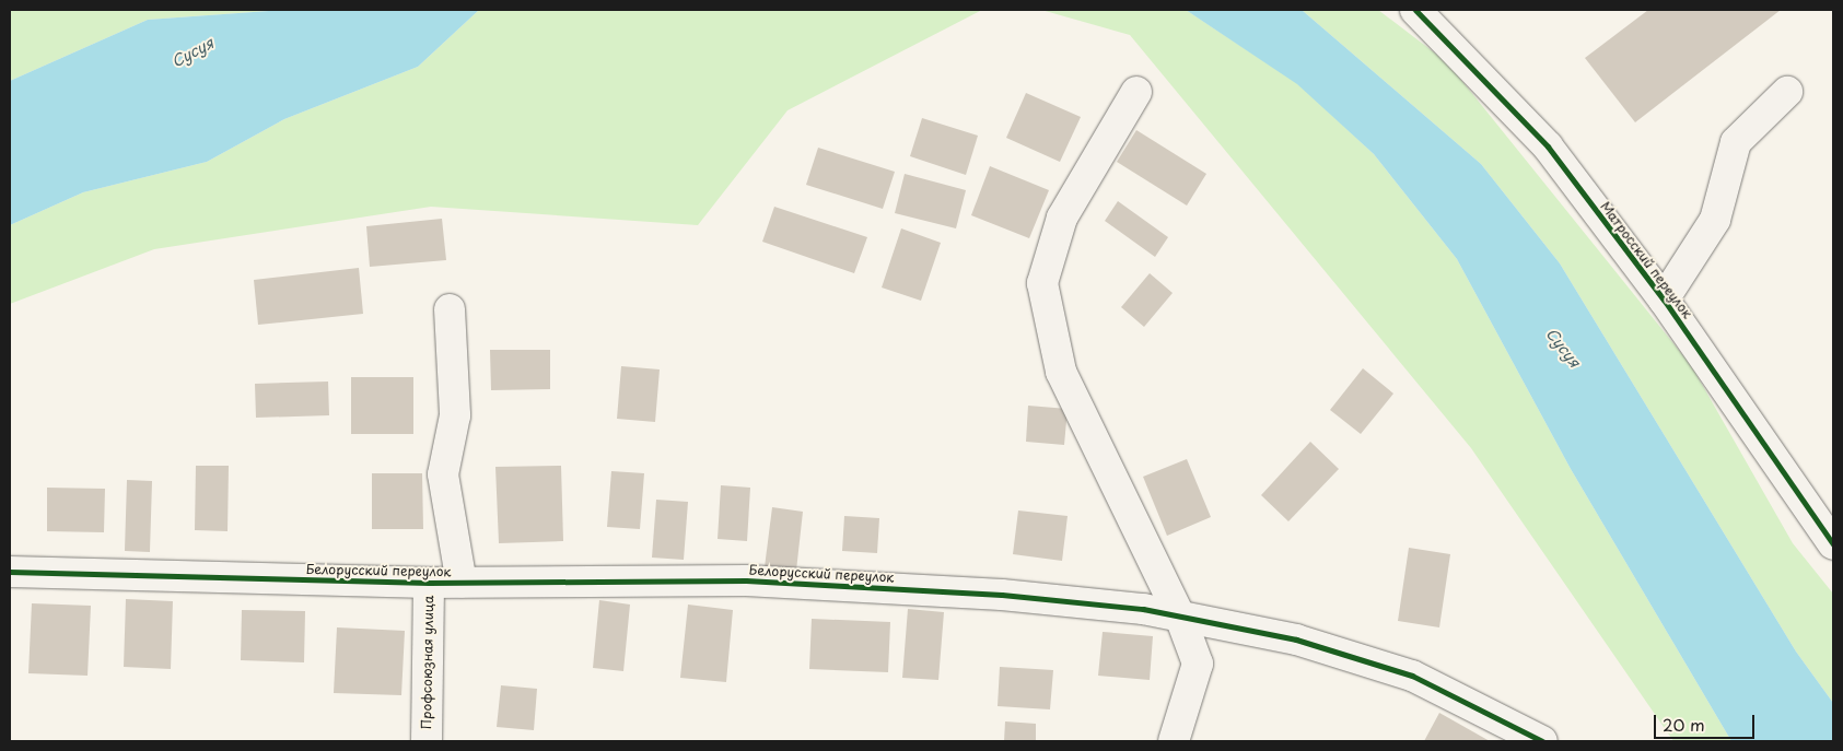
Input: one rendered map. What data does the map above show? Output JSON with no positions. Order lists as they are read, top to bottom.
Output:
{
  "streets": {
    "street": ["Матросский переулок", "Белорусский переулок", "Профсоюзная улица"]
  },
  "crossings": [
    ["Белорусский переулок", "Профсоюзная улица"]
  ],
  "water": ["Сусуя"],
  "scale_bar": "20 m"
}
